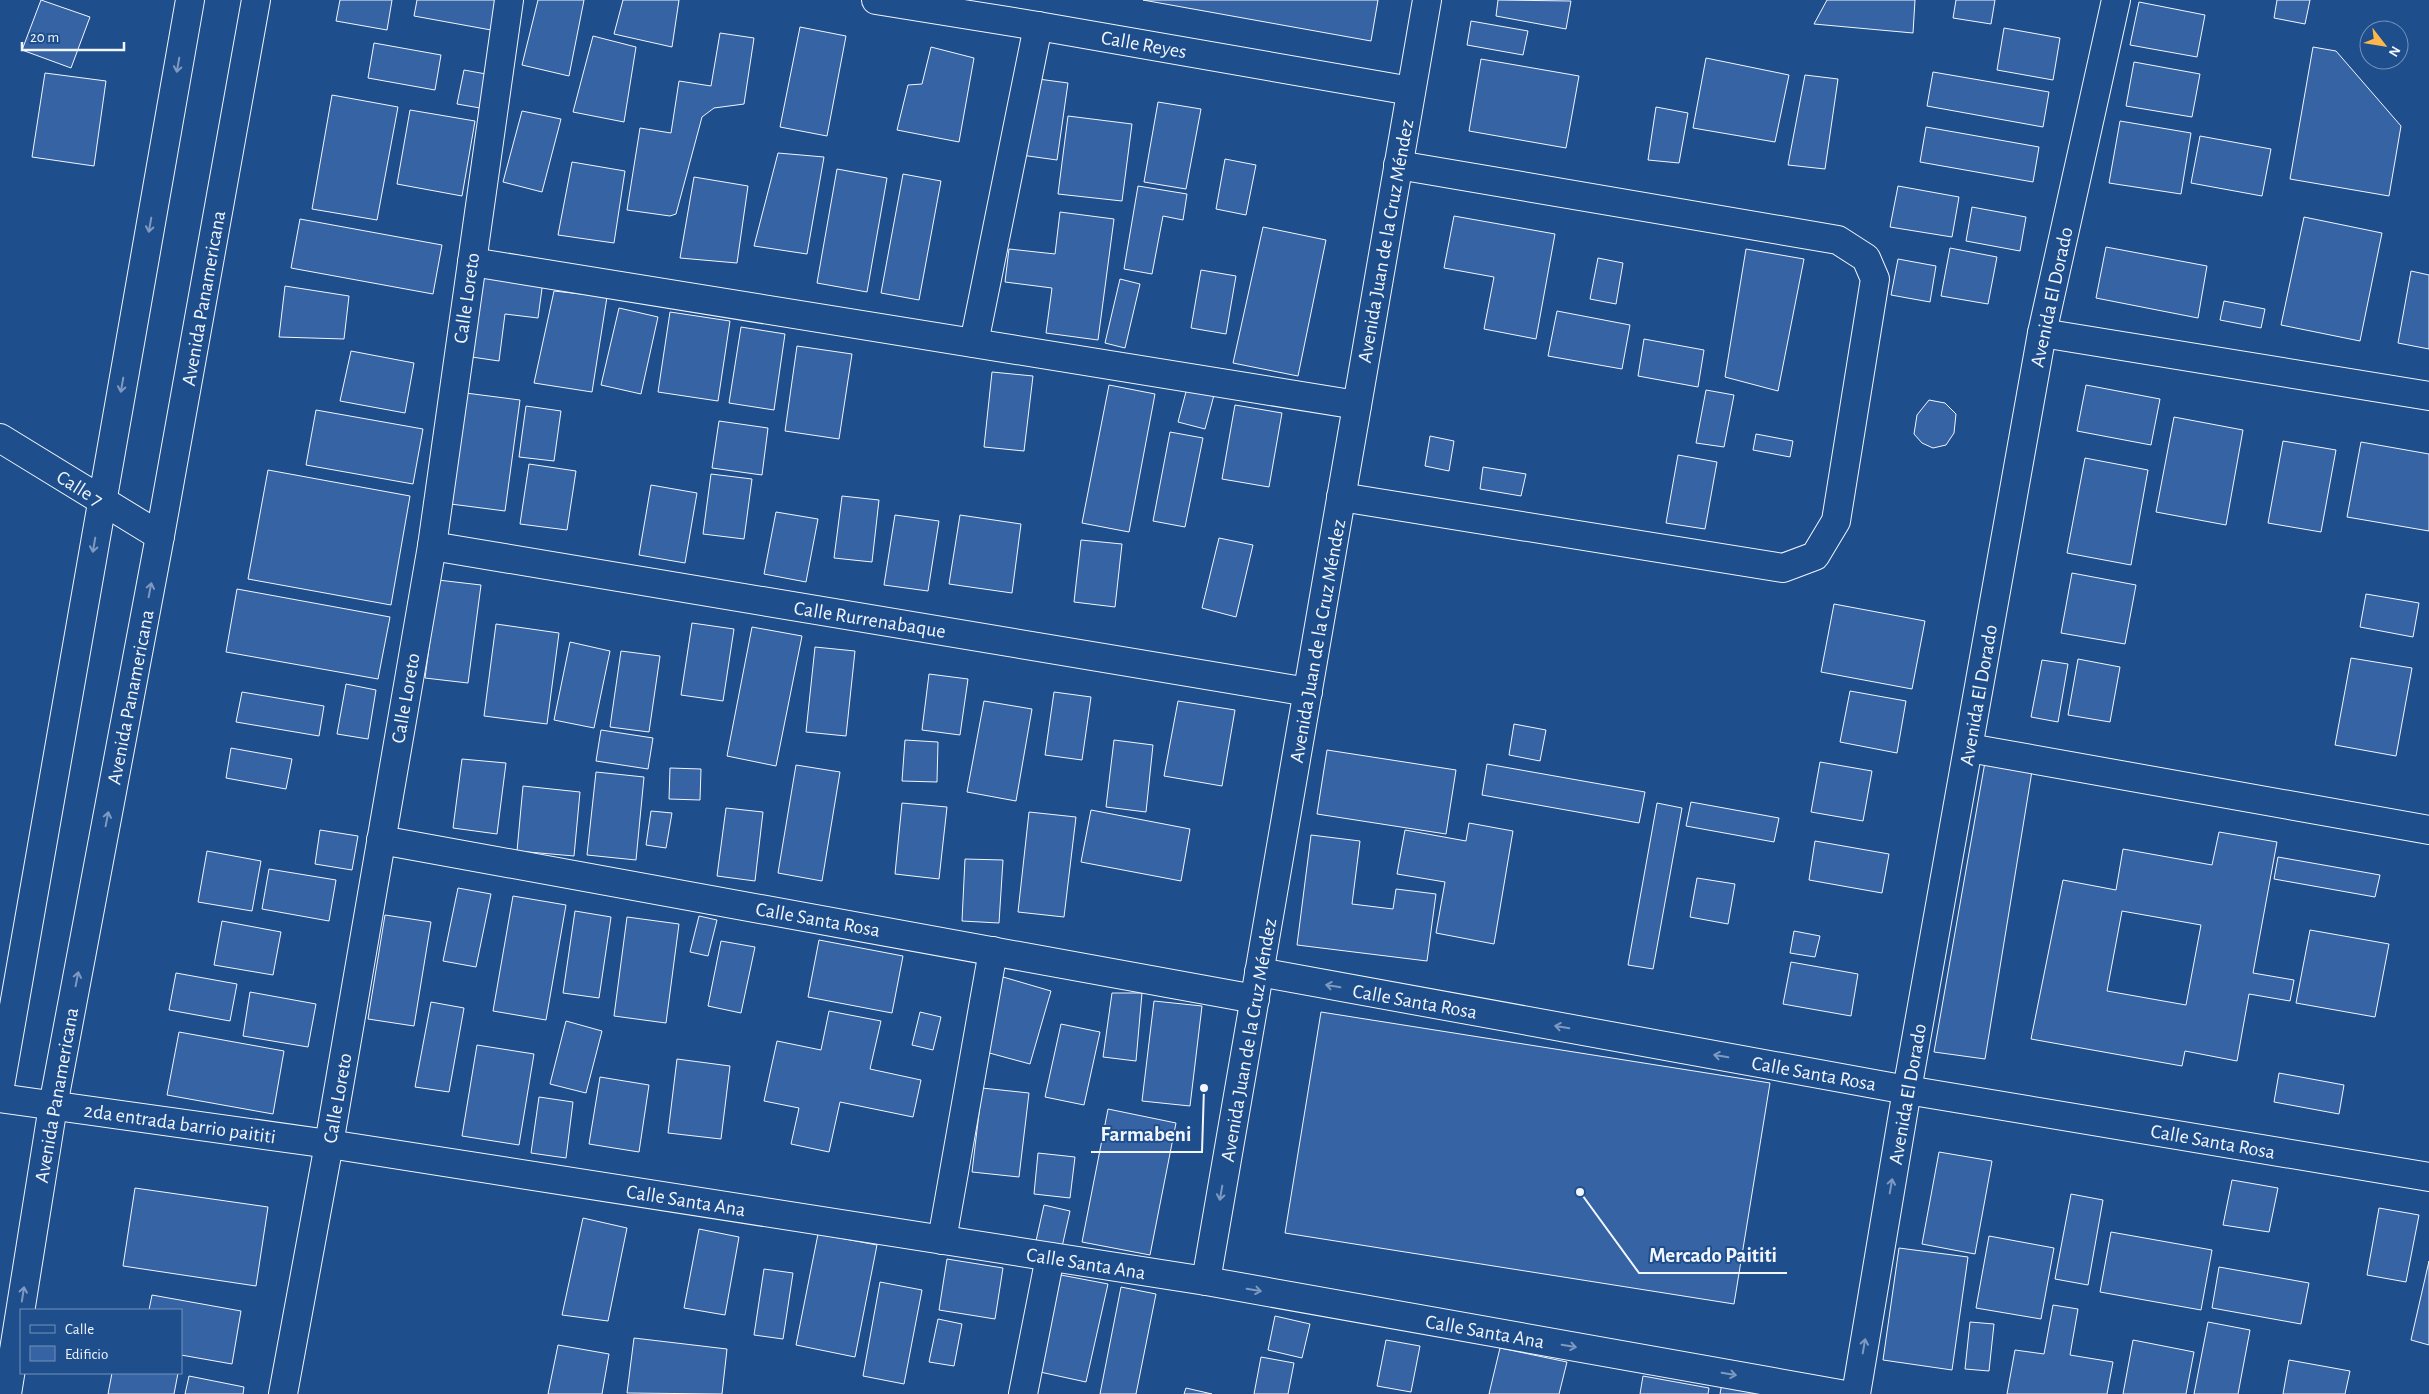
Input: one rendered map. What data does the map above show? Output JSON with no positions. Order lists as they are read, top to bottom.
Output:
{
  "streets": {
    "main road": [
      "Calle Reyes",
      "Avenida Juan de la Cruz Méndez",
      "Avenida El Dorado",
      "Avenida Panamericana",
      "Calle Loreto",
      "Calle 7",
      "Calle Rurrenabaque",
      "Calle Santa Rosa",
      "2da entrada barrio paititi",
      "Calle Santa Ana"
    ]
  },
  "crossings": [
    ["Calle Reyes", "Avenida Juan de la Cruz Méndez"],
    ["Avenida Juan de la Cruz Méndez", "Calle Rurrenabaque"],
    ["Avenida Juan de la Cruz Méndez", "Calle Santa Rosa"],
    ["Avenida Juan de la Cruz Méndez", "Calle Santa Ana"],
    ["Avenida El Dorado", "Calle Santa Rosa"],
    ["Avenida Panamericana", "Calle 7"],
    ["Avenida Panamericana", "2da entrada barrio paititi"],
    ["Calle Loreto", "Calle Rurrenabaque"],
    ["Calle Loreto", "Calle Santa Rosa"],
    ["Calle Loreto", "2da entrada barrio paititi"],
    ["Calle Loreto", "Calle Santa Ana"],
    ["2da entrada barrio paititi", "Calle Santa Ana"]
  ],
  "one_way": ["Calle Santa Ana"],
  "places": ["Farmabeni", "Mercado Paititi"],
  "legend": ["Calle", "Edificio"],
  "scale_bar": "20 m",
  "north": "bottom right"
}
